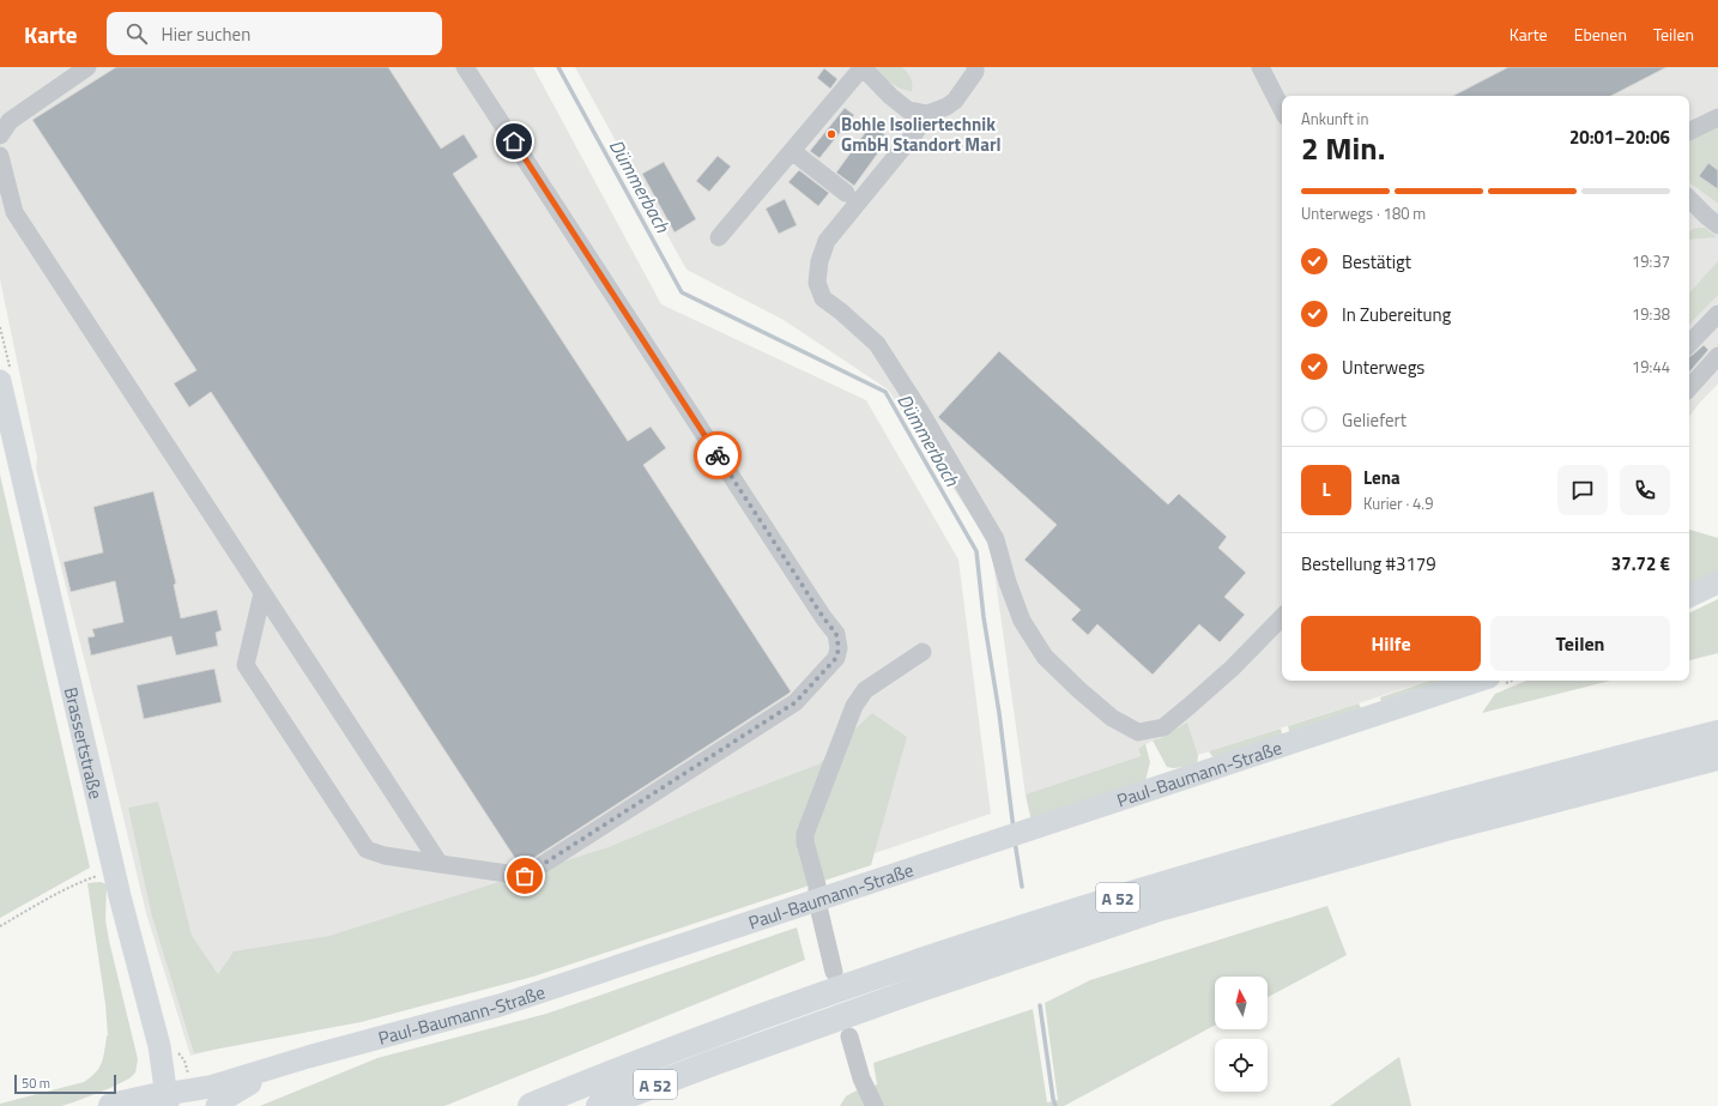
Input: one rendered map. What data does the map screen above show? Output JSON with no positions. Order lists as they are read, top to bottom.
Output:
{
  "streets": {
    "highway": ["A 52"],
    "main road": ["Brassertstraße", "Paul-Baumann-Straße"]
  },
  "crossings": [
    ["Brassertstraße", "Paul-Baumann-Straße"]
  ],
  "water": ["Dümmerbach"],
  "places": ["Bohle Isoliertechnik GmbH Standort Marl"],
  "scale_bar": "50 m",
  "north": "top",
  "page": {
    "header": "Karte",
    "search": "Hier suchen",
    "nav": ["Karte", "Ebenen", "Teilen"],
    "heading": ["2 Min.", "Ankunft in", "20:01–20:06"],
    "panel": [
      "Lena",
      "Kurier · 4.9",
      "Bestellung #3179",
      "37.72 €"
    ],
    "bar": "Unterwegs · 180 m",
    "list": [
      ["Bestätigt", "19:37"],
      ["In Zubereitung", "19:38"],
      ["Unterwegs", "19:44"],
      "Geliefert"
    ],
    "round": "L",
    "buttons": ["Hilfe", "Teilen"],
    "scale": "50 m"
  }
}
